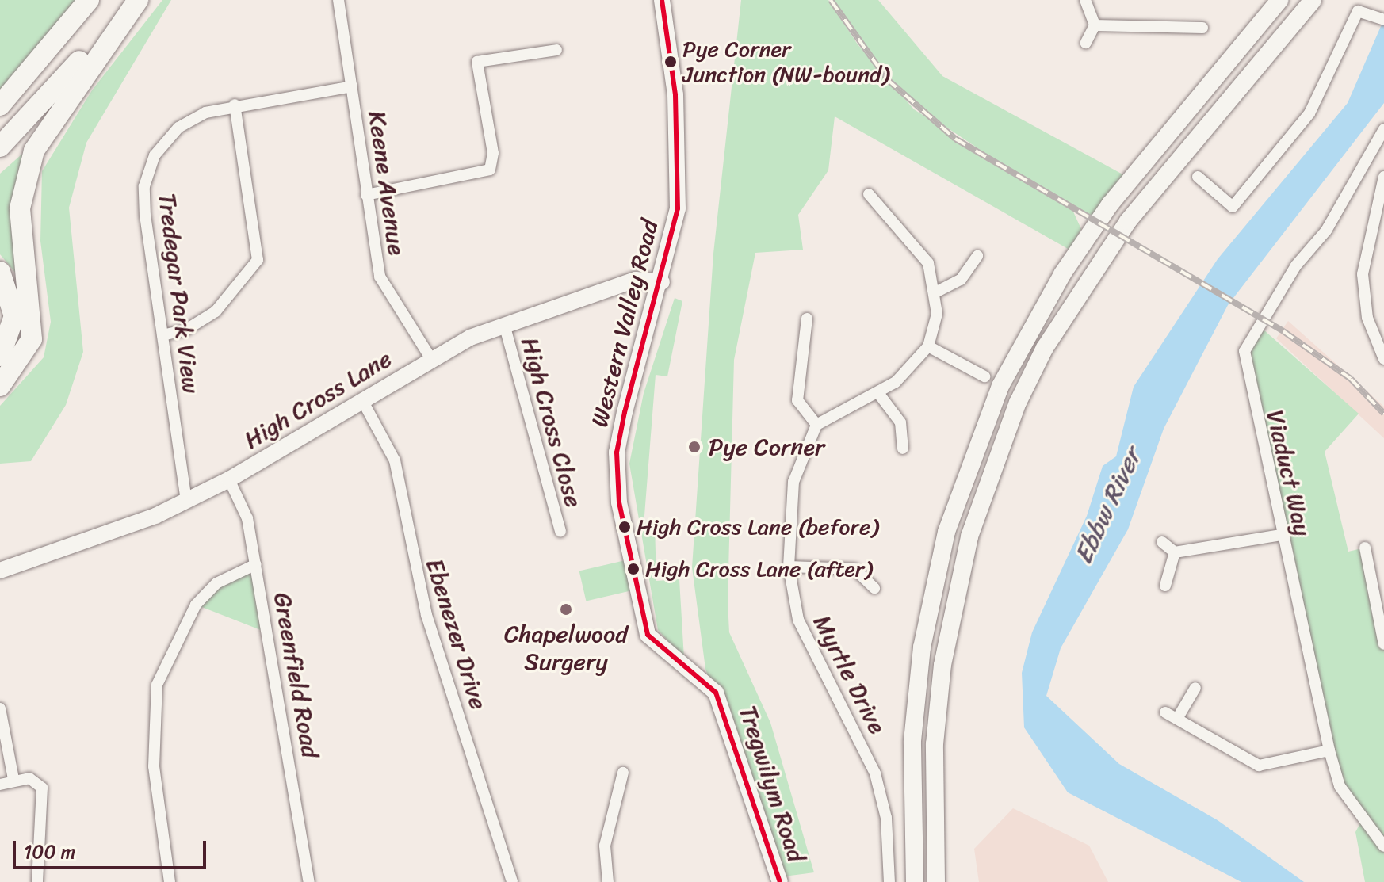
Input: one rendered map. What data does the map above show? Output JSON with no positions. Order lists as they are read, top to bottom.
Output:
{
  "streets": {
    "street": [
      "Keene Avenue",
      "Tredegar Park View",
      "Western Valley Road",
      "High Cross Lane",
      "High Cross Close",
      "Viaduct Way",
      "Ebenezer Drive",
      "Myrtle Drive",
      "Greenfield Road",
      "Tregwilym Road"
    ]
  },
  "crossings": [
    ["Keene Avenue", "Tredegar Park View"],
    ["Keene Avenue", "High Cross Lane"],
    ["Tredegar Park View", "High Cross Lane"],
    ["Western Valley Road", "High Cross Lane"],
    ["Western Valley Road", "Tregwilym Road"],
    ["High Cross Lane", "High Cross Close"],
    ["High Cross Lane", "Ebenezer Drive"],
    ["High Cross Lane", "Greenfield Road"]
  ],
  "water": ["Ebbw River"],
  "places": [
    "Pye Corner Junction (NW-bound)",
    "Pye Corner",
    "High Cross Lane (before)",
    "High Cross Lane (after)",
    "Chapelwood Surgery"
  ],
  "scale_bar": "100 m"
}
